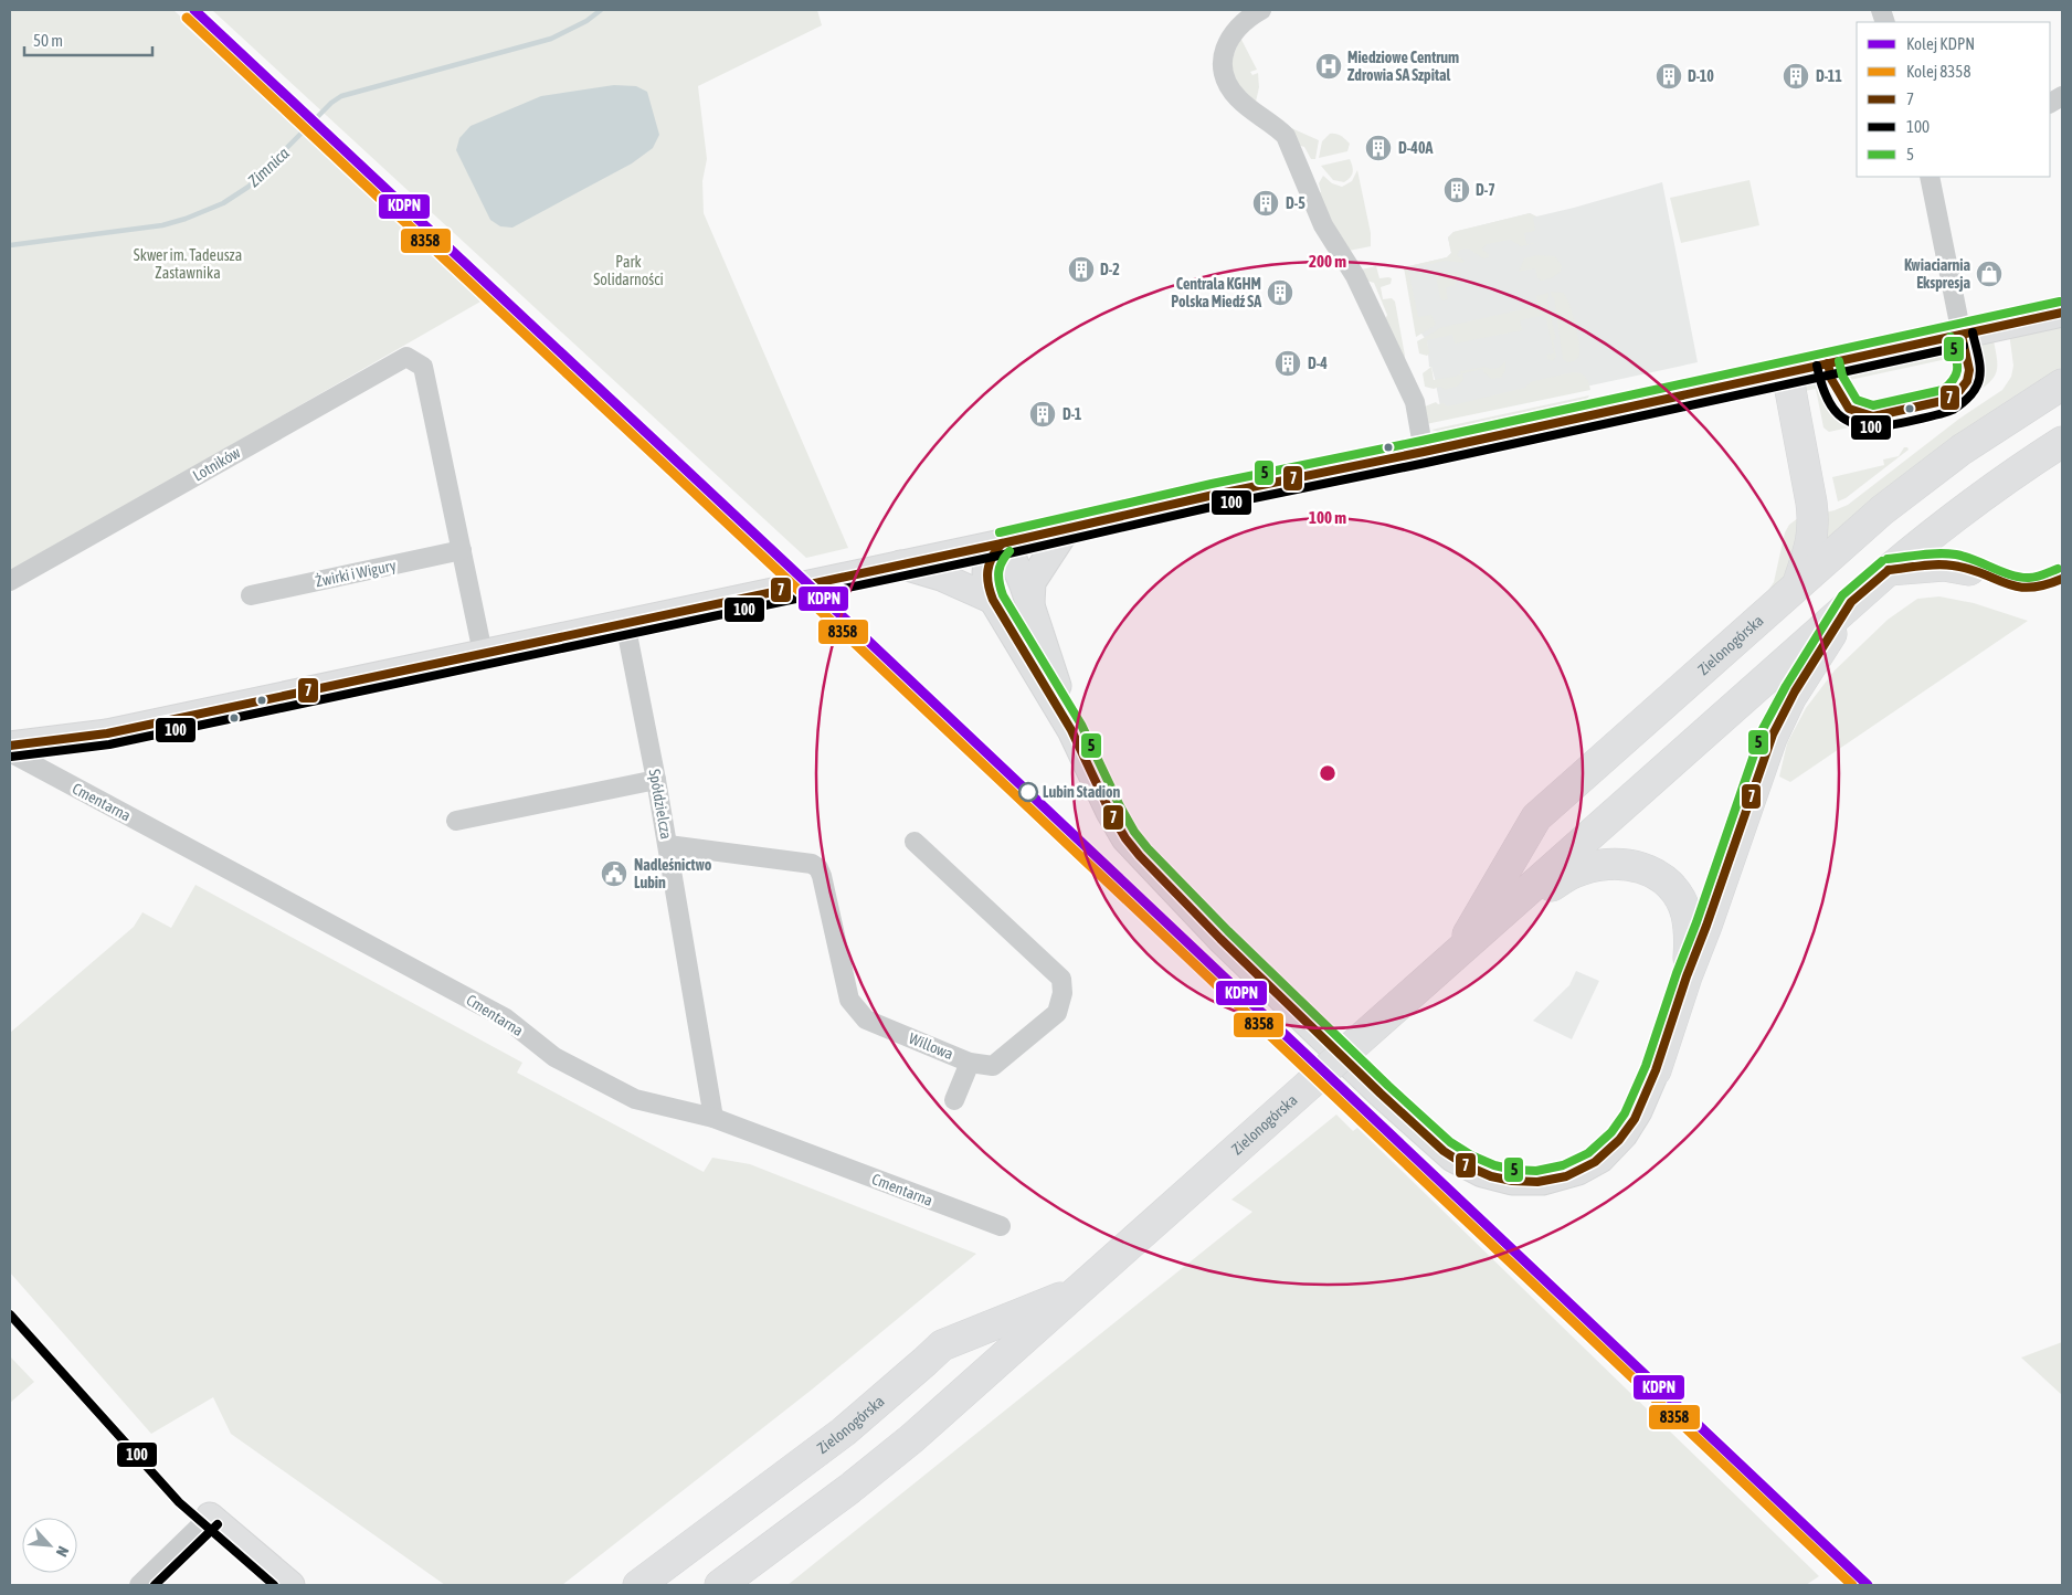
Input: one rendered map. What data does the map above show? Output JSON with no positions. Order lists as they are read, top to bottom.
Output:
{
  "streets": {
    "main road": ["Zielonogórska"],
    "street": [
      "Lotników",
      "Żwirki i Wigury",
      "Cmentarna",
      "Spółdzielcza",
      "Willowa"
    ]
  },
  "crossings": [
    ["Lotników", "Żwirki i Wigury"],
    ["Cmentarna", "Spółdzielcza"],
    ["Spółdzielcza", "Willowa"]
  ],
  "water": ["Zimnica"],
  "parks": ["Skwer im. Tadeusza Zastawnika", "Park Solidarności"],
  "places": {
    "hospital": ["Miedziowe Centrum Zdrowia SA Szpital"],
    "building": [
      "D-10",
      "D-11",
      "D-40A",
      "D-7",
      "D-5",
      "D-2",
      "Centrala KGHM Polska Miedź SA",
      "D-4",
      "D-1"
    ],
    "shop": ["Kwiaciarnia Ekspresja"],
    "other": ["Lubin Stadion"],
    "public building": ["Nadleśnictwo Lubin"]
  },
  "lines": [
    "rail line KDPN",
    "rail line 8358",
    "transit line 5",
    "transit line 7",
    "transit line 100"
  ],
  "legend": [
    "Kolej KDPN",
    "Kolej 8358",
    "7",
    "100",
    "5"
  ],
  "scale_bar": "50 m",
  "north": "bottom right",
  "rings": ["200 m", "100 m"]
}
